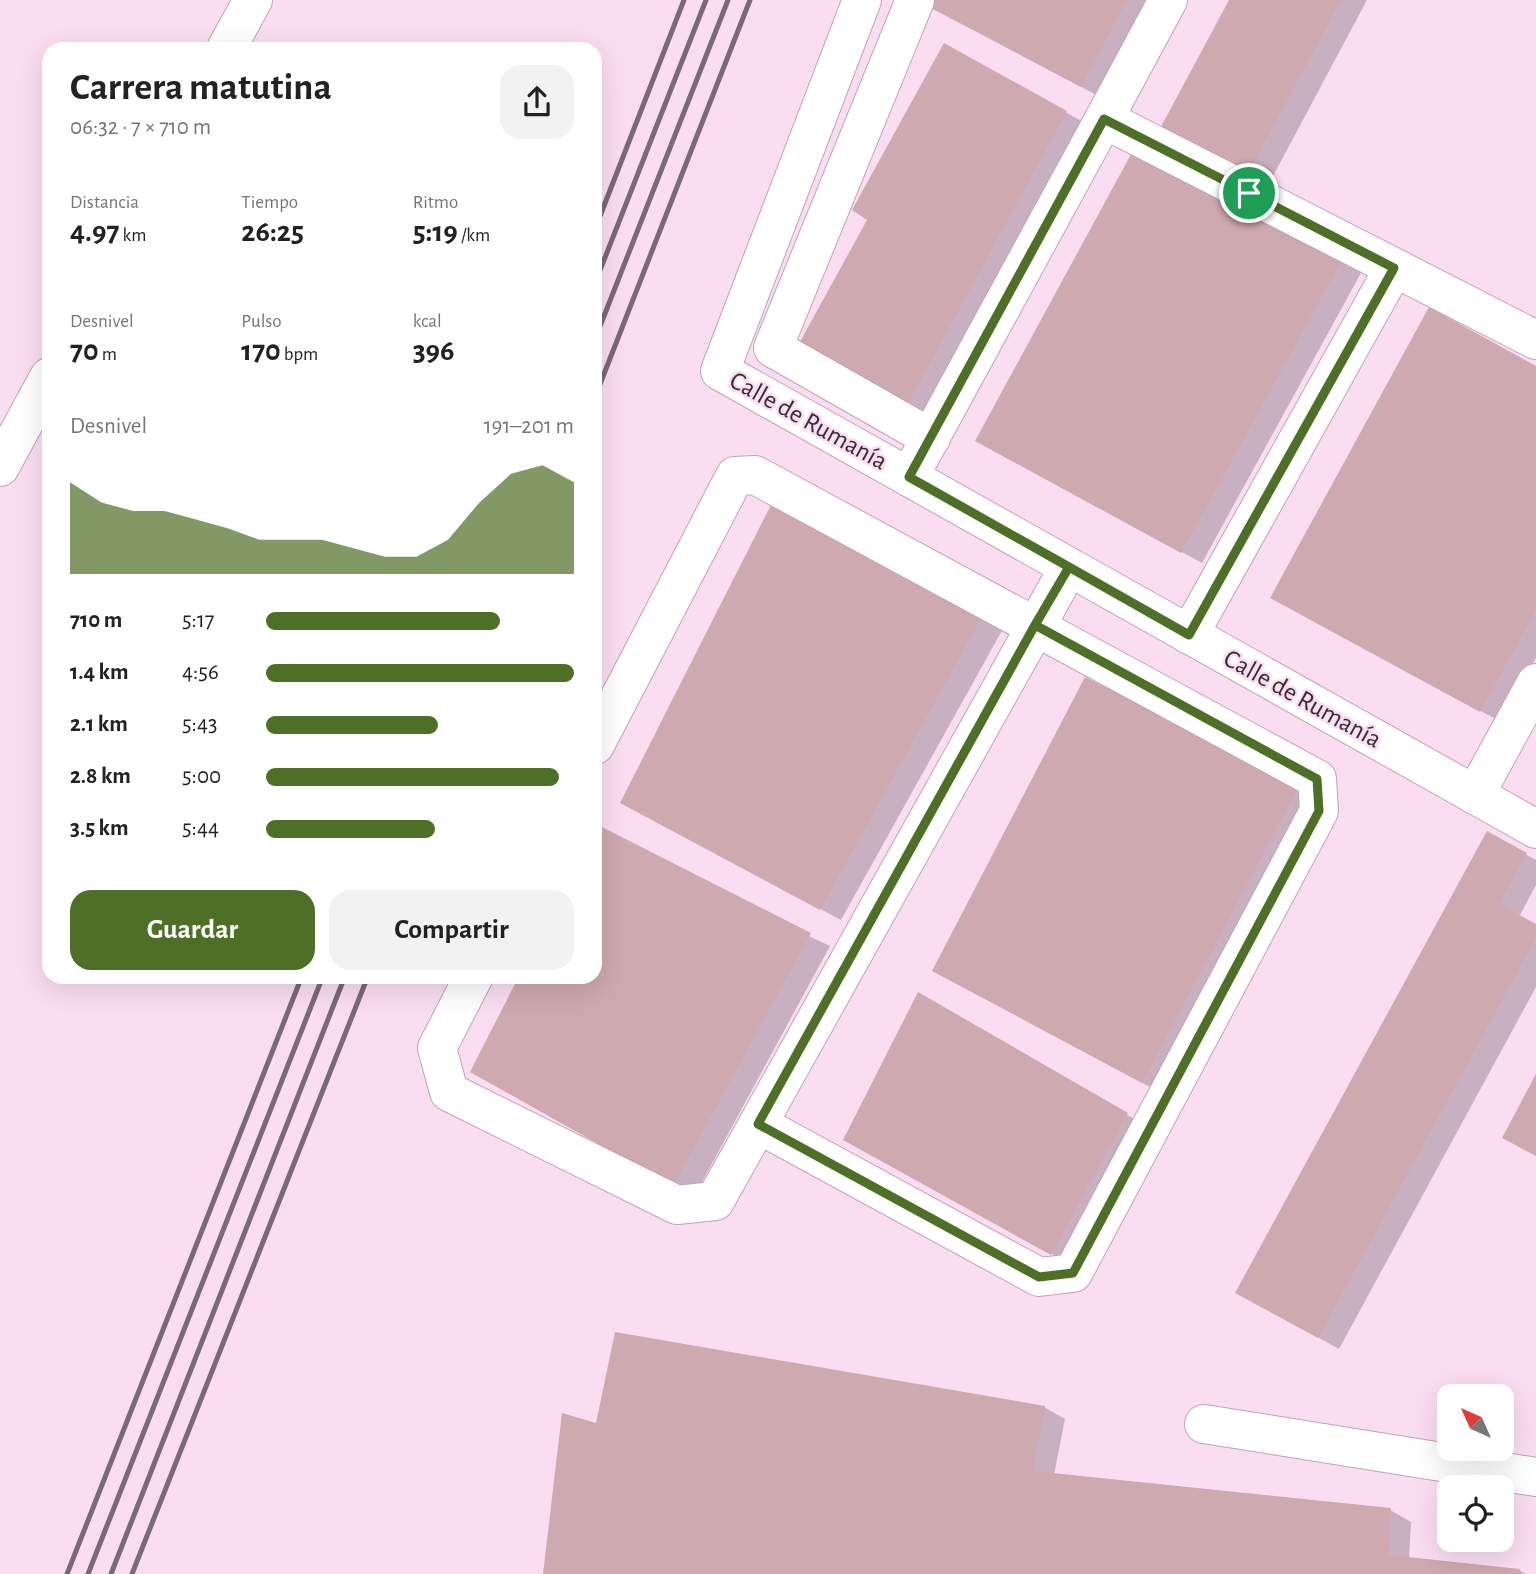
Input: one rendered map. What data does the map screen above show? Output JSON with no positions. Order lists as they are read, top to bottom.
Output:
{
  "streets": {
    "street": ["Calle de Rumanía"]
  },
  "north": "top left",
  "page": {
    "heading": ["Carrera matutina", "06:32 · 7 × 710 m"],
    "stats": [
      ["Distancia", "4.97 km"],
      ["Tiempo", "26:25"],
      ["Ritmo", "5:19 /km"],
      ["Desnivel", "70 m"],
      ["Pulso", "170 bpm"],
      ["kcal", "396"]
    ],
    "chart": ["Desnivel", "191–201 m"],
    "list": [
      {
        "name": "710 m",
        "note": "5:17"
      },
      {
        "name": "1.4 km",
        "note": "4:56"
      },
      {
        "name": "2.1 km",
        "note": "5:43"
      },
      {
        "name": "2.8 km",
        "note": "5:00"
      },
      {
        "name": "3.5 km",
        "note": "5:44"
      }
    ],
    "buttons": ["Guardar", "Compartir"]
  }
}
